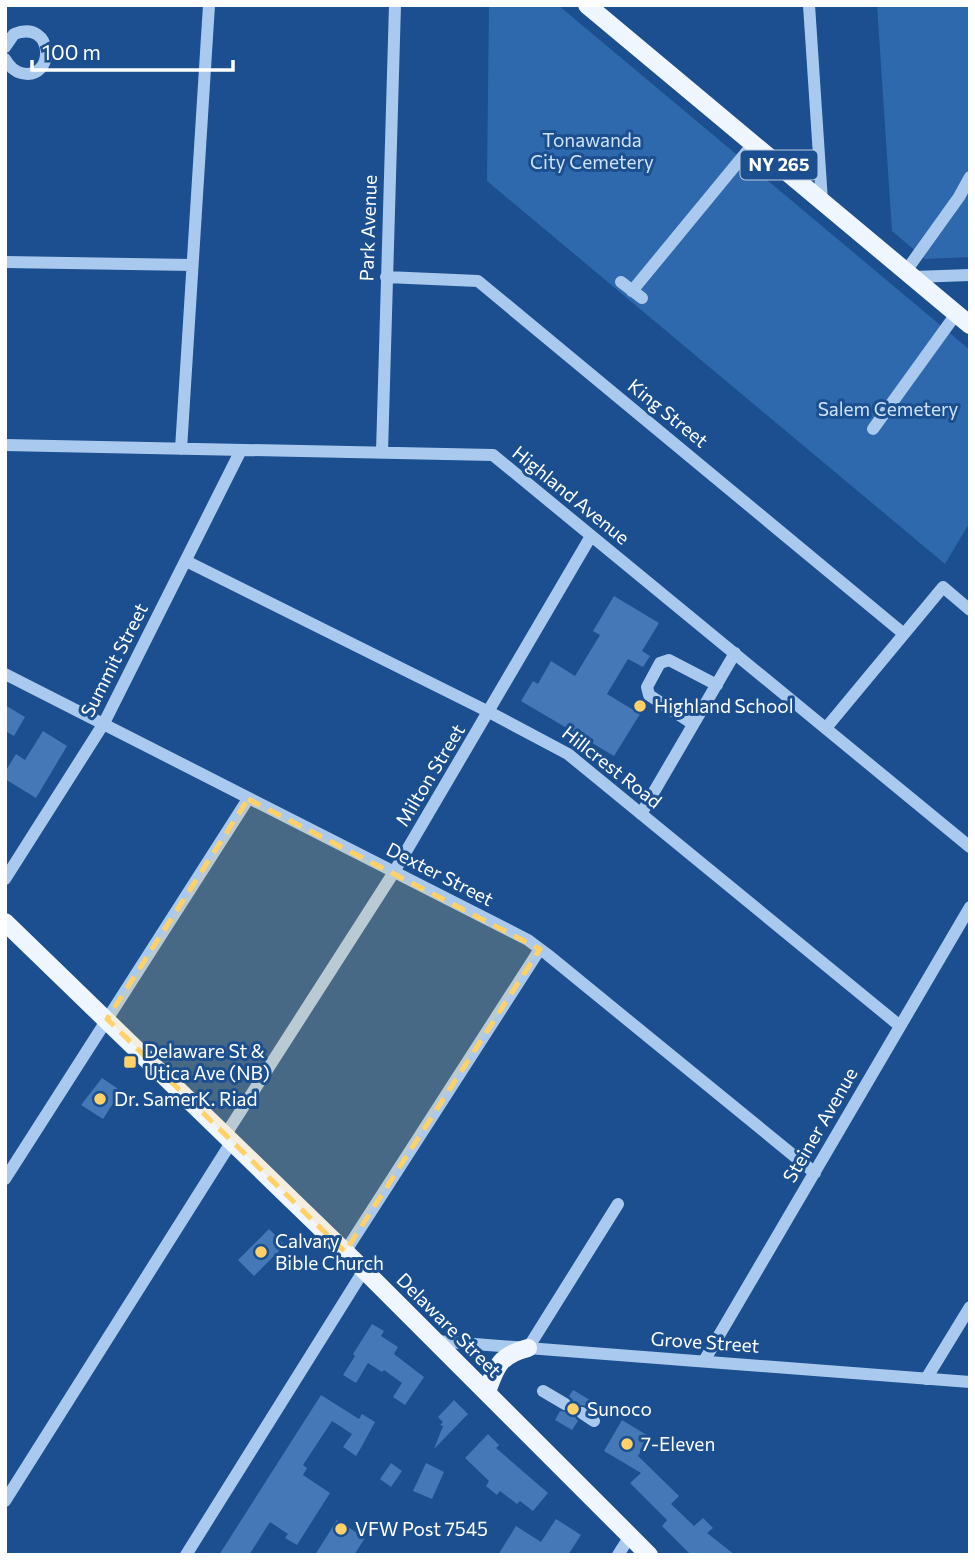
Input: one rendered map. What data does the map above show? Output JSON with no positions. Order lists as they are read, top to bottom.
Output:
{
  "streets": {
    "main road": ["NY 265", "Delaware Street"],
    "street": [
      "Park Avenue",
      "King Street",
      "Highland Avenue",
      "Summit Street",
      "Hillcrest Road",
      "Milton Street",
      "Dexter Street",
      "Steiner Avenue",
      "Grove Street"
    ]
  },
  "crossings": [
    ["Park Avenue", "King Street"],
    ["Park Avenue", "Highland Avenue"],
    ["Highland Avenue", "Summit Street"],
    ["Highland Avenue", "Milton Street"],
    ["Summit Street", "Hillcrest Road"],
    ["Summit Street", "Dexter Street"],
    ["Hillcrest Road", "Milton Street"],
    ["Hillcrest Road", "Steiner Avenue"],
    ["Milton Street", "Dexter Street"],
    ["Milton Street", "Delaware Street"],
    ["Dexter Street", "Steiner Avenue"],
    ["Steiner Avenue", "Grove Street"],
    ["Delaware Street", "Grove Street"]
  ],
  "parks": ["Tonawanda City Cemetery", "Salem Cemetery"],
  "places": {
    "other": [
      "Highland School",
      "Dr. SamerK. Riad",
      "Calvary Bible Church",
      "Sunoco",
      "7-Eleven",
      "VFW Post 7545"
    ],
    "transit": ["Delaware St & Utica Ave (NB)"]
  },
  "scale_bar": "100 m"
}
